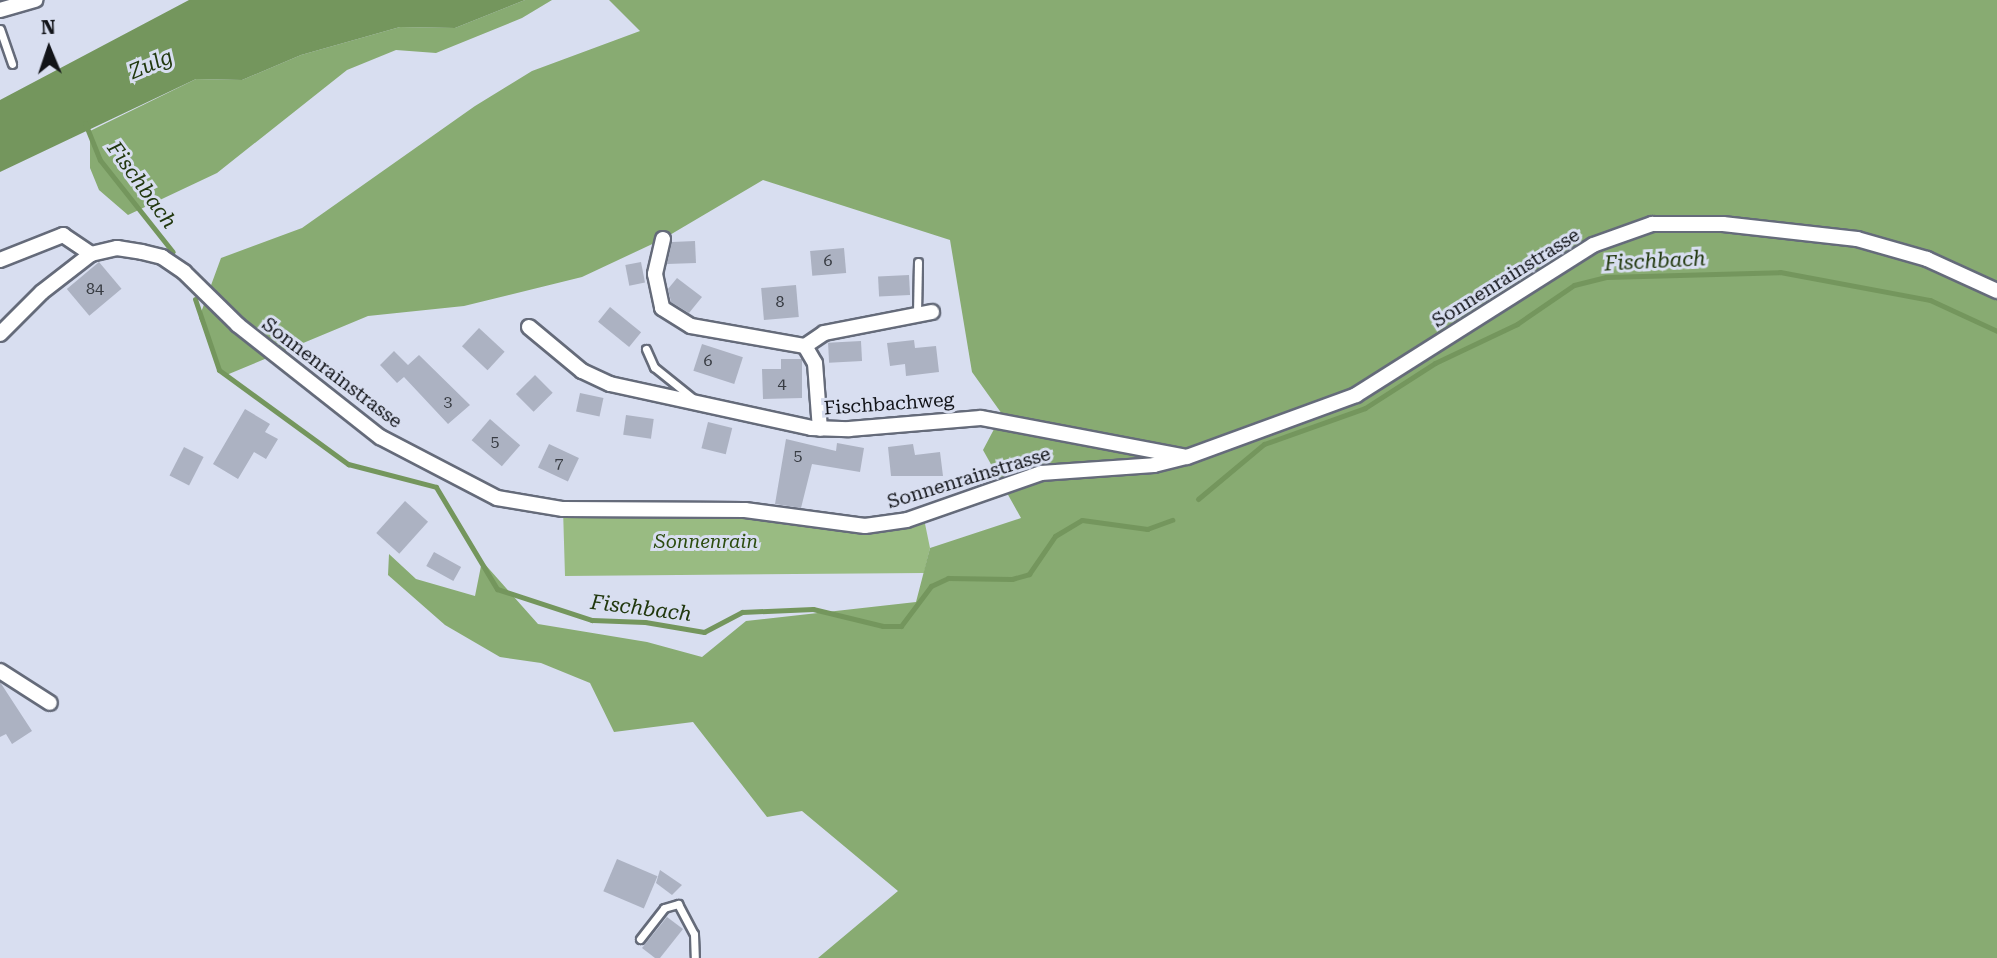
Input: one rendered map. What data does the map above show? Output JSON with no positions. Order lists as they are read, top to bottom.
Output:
{
  "streets": {
    "street": ["Sonnenrainstrasse", "Fischbachweg"]
  },
  "crossings": [
    ["Sonnenrainstrasse", "Fischbachweg"]
  ],
  "water": ["Zulg", "Fischbach"],
  "parks": ["Sonnenrain"],
  "house_numbers": [
    "6",
    "84",
    "8",
    "6",
    "4",
    "3",
    "5",
    "5",
    "7"
  ],
  "north": "top"
}
